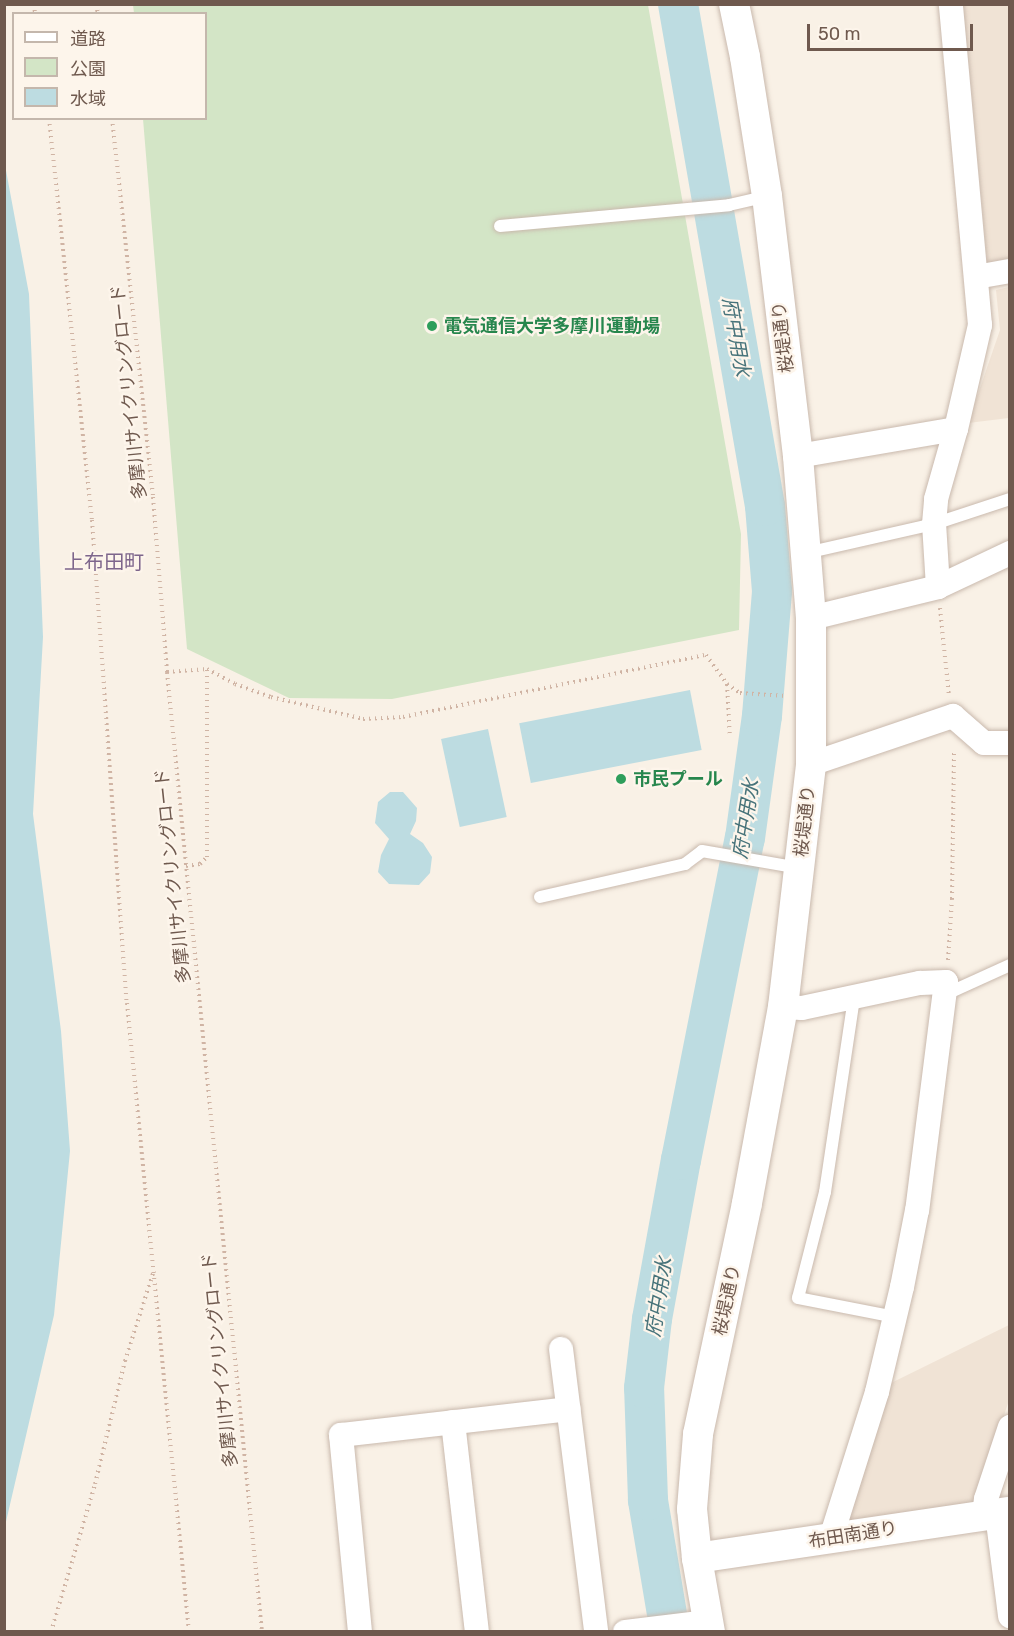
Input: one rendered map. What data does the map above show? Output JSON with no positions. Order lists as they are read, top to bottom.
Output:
{
  "streets": {
    "street": ["桜堤通り", "布田南通り"],
    "path": ["多摩川サイクリングロード"]
  },
  "crossings": [
    ["桜堤通り", "布田南通り"]
  ],
  "districts": ["上布田町"],
  "water": ["府中用水"],
  "places": ["電気通信大学多摩川運動場", "市民プール"],
  "legend": ["道路", "公園", "水域"],
  "scale_bar": "50 m"
}
